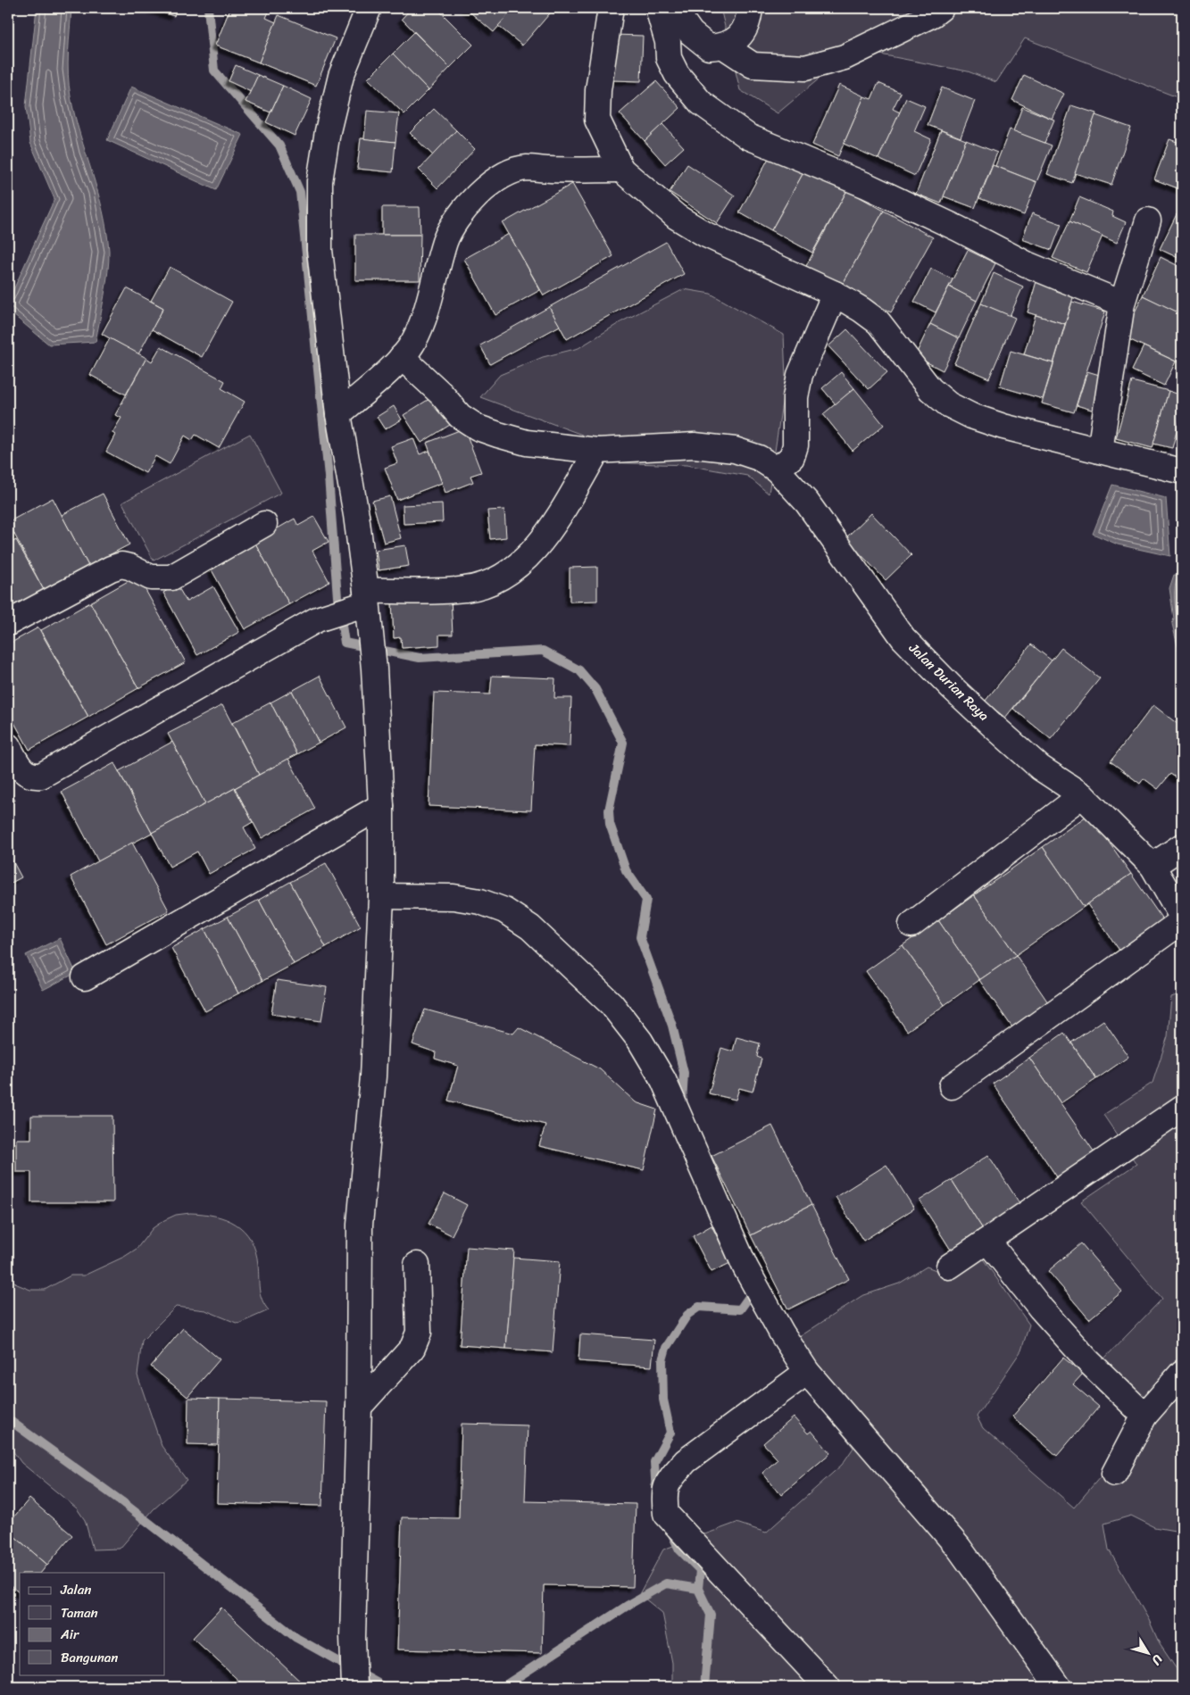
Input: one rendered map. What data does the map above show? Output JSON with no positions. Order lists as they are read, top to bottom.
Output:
{
  "streets": {
    "street": ["Jalan Durian Raya"]
  },
  "legend": [
    "Jalan",
    "Taman",
    "Air",
    "Bangunan"
  ],
  "north": "bottom right"
}
